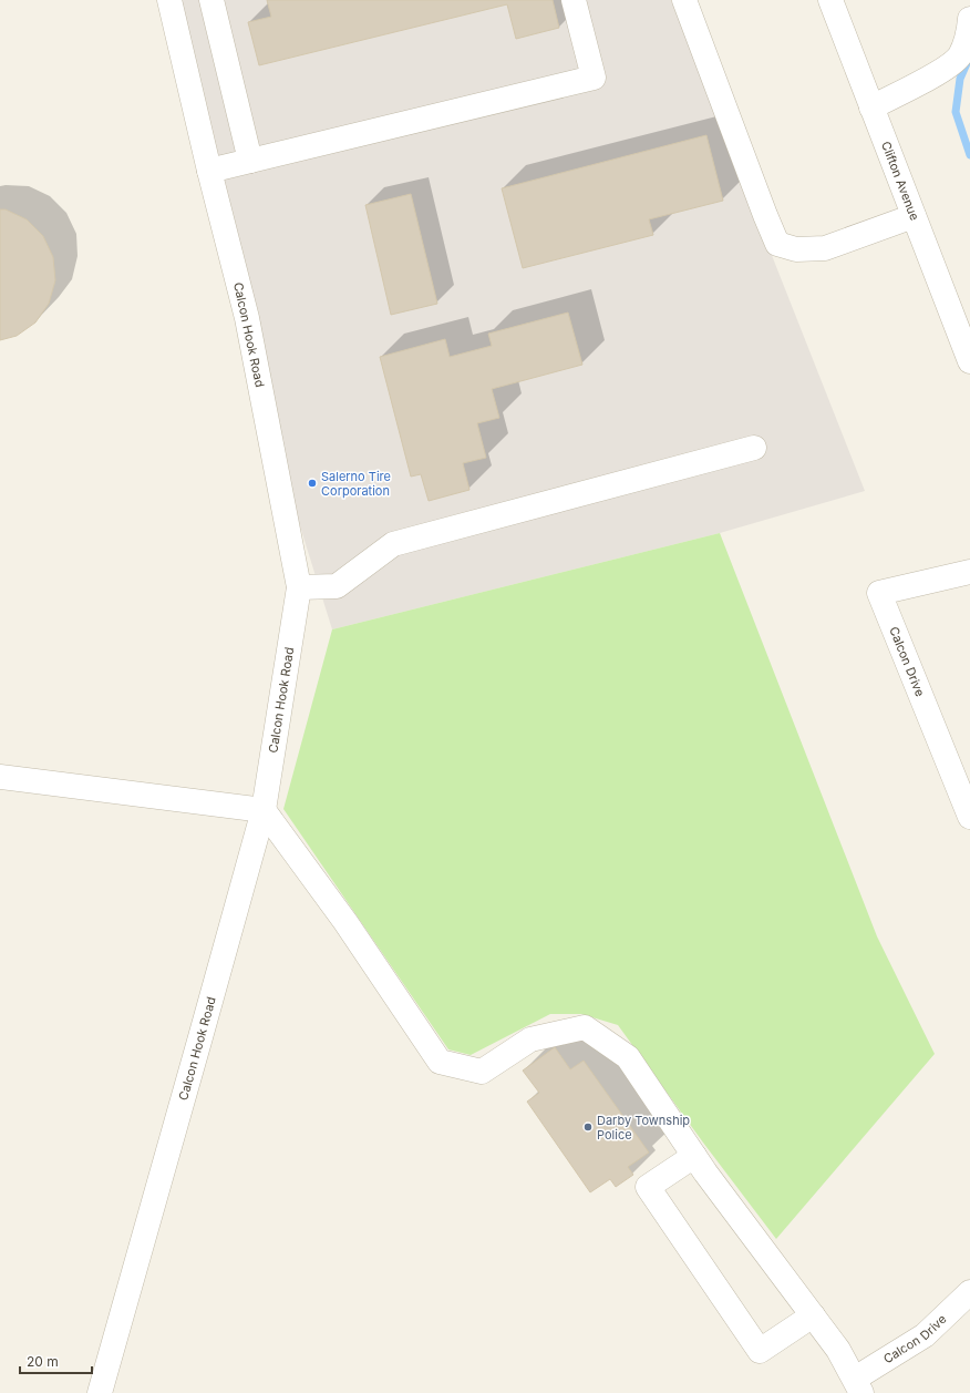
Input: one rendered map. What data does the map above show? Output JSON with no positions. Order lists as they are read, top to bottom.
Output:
{
  "streets": {
    "street": ["Clifton Avenue", "Calcon Hook Road", "Calcon Drive"]
  },
  "places": ["Salerno Tire Corporation", "Darby Township Police"],
  "scale_bar": "20 m"
}
